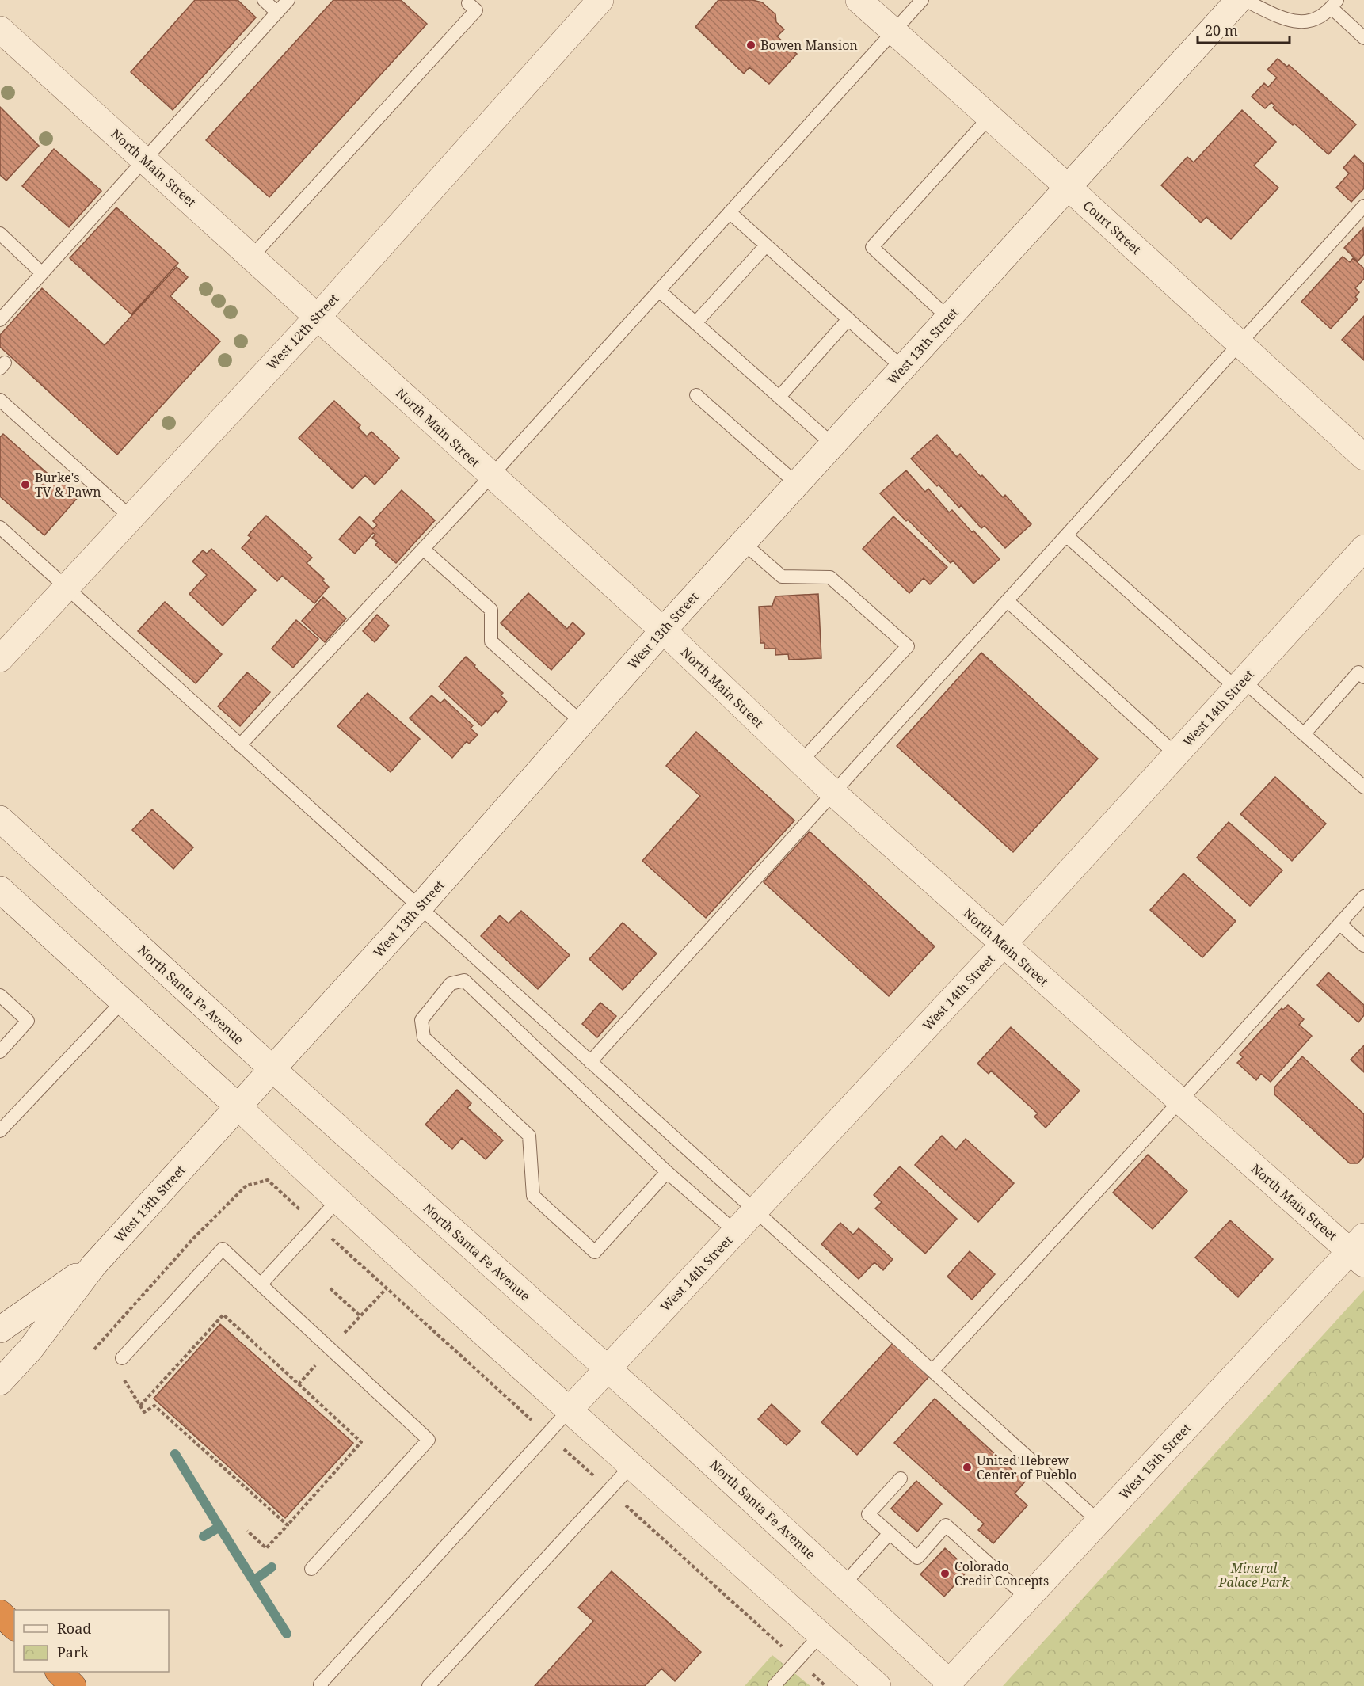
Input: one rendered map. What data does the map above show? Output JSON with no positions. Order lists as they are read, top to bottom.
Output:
{
  "streets": {
    "street": [
      "North Main Street",
      "Court Street",
      "West 12th Street",
      "West 13th Street",
      "West 14th Street",
      "North Santa Fe Avenue",
      "West 15th Street"
    ]
  },
  "crossings": [
    ["North Main Street", "West 12th Street"],
    ["North Main Street", "West 13th Street"],
    ["North Main Street", "West 14th Street"],
    ["North Main Street", "West 15th Street"],
    ["Court Street", "West 13th Street"],
    ["West 13th Street", "North Santa Fe Avenue"],
    ["West 14th Street", "North Santa Fe Avenue"],
    ["North Santa Fe Avenue", "West 15th Street"]
  ],
  "parks": ["Mineral Palace Park"],
  "places": [
    "Bowen Mansion",
    "Burke's TV & Pawn",
    "United Hebrew Center of Pueblo",
    "Colorado Credit Concepts"
  ],
  "legend": ["Road", "Park"],
  "scale_bar": "20 m"
}
